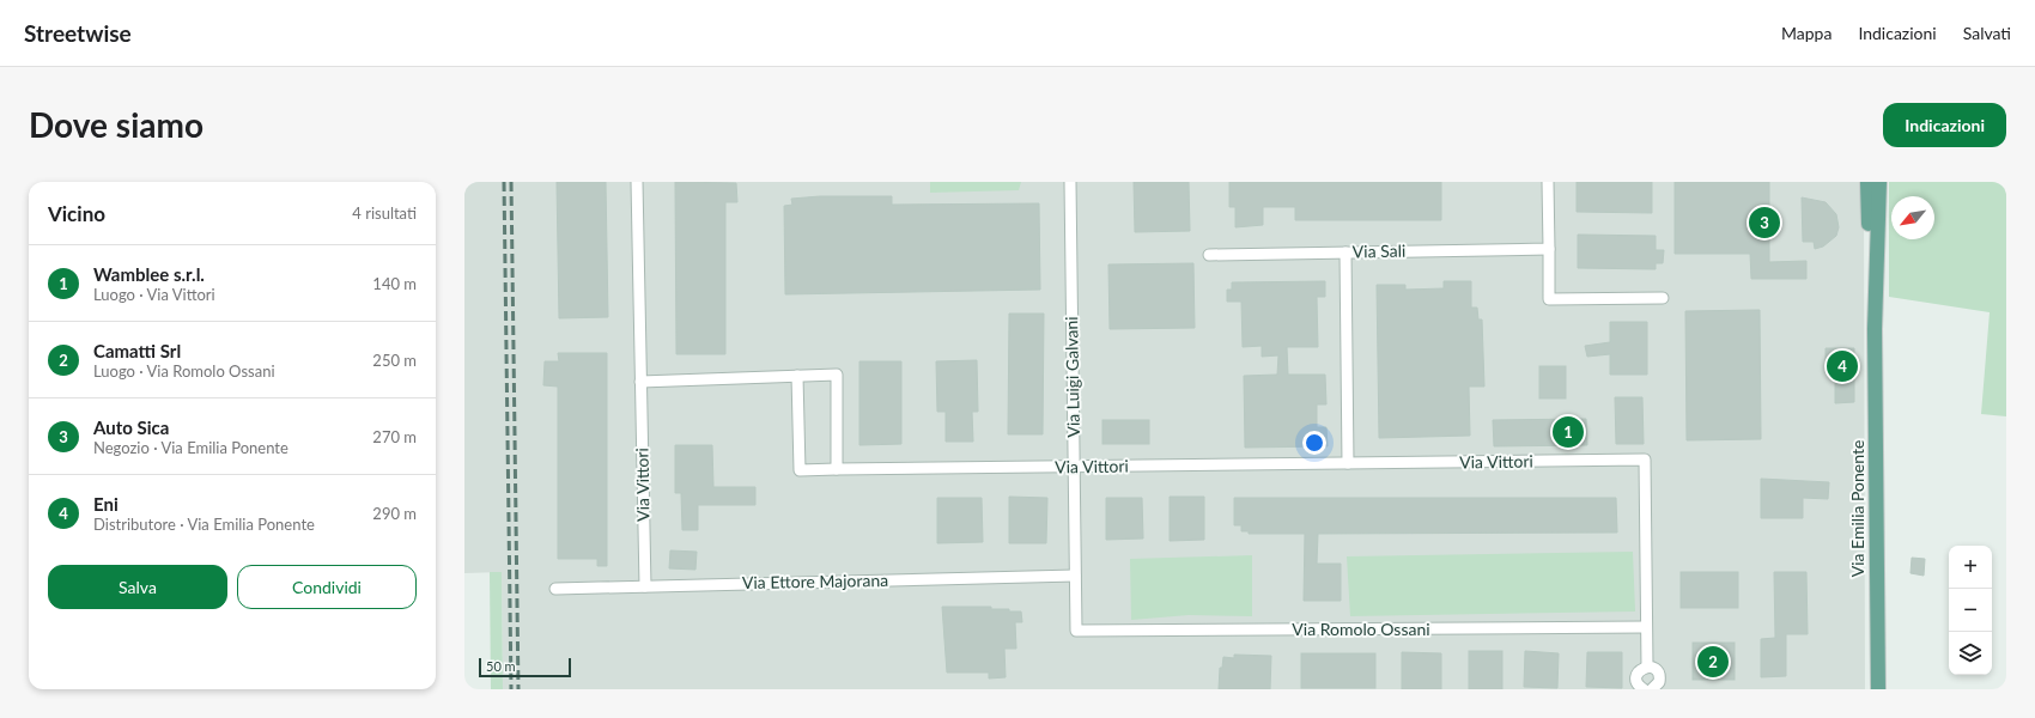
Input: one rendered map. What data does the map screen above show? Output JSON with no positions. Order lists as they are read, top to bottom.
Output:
{
  "streets": {
    "main road": ["Via Emilia Ponente"],
    "street": [
      "Via Sali",
      "Via Luigi Galvani",
      "Via Vittori",
      "Via Ettore Majorana",
      "Via Romolo Ossani"
    ]
  },
  "crossings": [
    ["Via Luigi Galvani", "Via Vittori"],
    ["Via Luigi Galvani", "Via Ettore Majorana"],
    ["Via Luigi Galvani", "Via Romolo Ossani"],
    ["Via Vittori", "Via Ettore Majorana"],
    ["Via Vittori", "Via Romolo Ossani"]
  ],
  "scale_bar": "50 m",
  "north": "bottom left",
  "page": {
    "header": "Streetwise",
    "nav": ["Mappa", "Indicazioni", "Salvati"],
    "buttons": [
      "Indicazioni",
      ["Salva", "Condividi"]
    ],
    "title": "Dove siamo",
    "heading": ["Vicino", "4 risultati"],
    "pins": [
      "3",
      "4",
      "1",
      "2"
    ],
    "list": [
      {
        "mark": "1",
        "name": "Wamblee s.r.l.",
        "note": "Luogo · Via Vittori",
        "value": "140 m"
      },
      {
        "mark": "2",
        "name": "Camatti Srl",
        "note": "Luogo · Via Romolo Ossani",
        "value": "250 m"
      },
      {
        "mark": "3",
        "name": "Auto Sica",
        "note": "Negozio · Via Emilia Ponente",
        "value": "270 m"
      },
      {
        "mark": "4",
        "name": "Eni",
        "note": "Distributore · Via Emilia Ponente",
        "value": "290 m"
      }
    ],
    "map_buttons": ["+", "−"],
    "scale": "50 m"
  }
}
